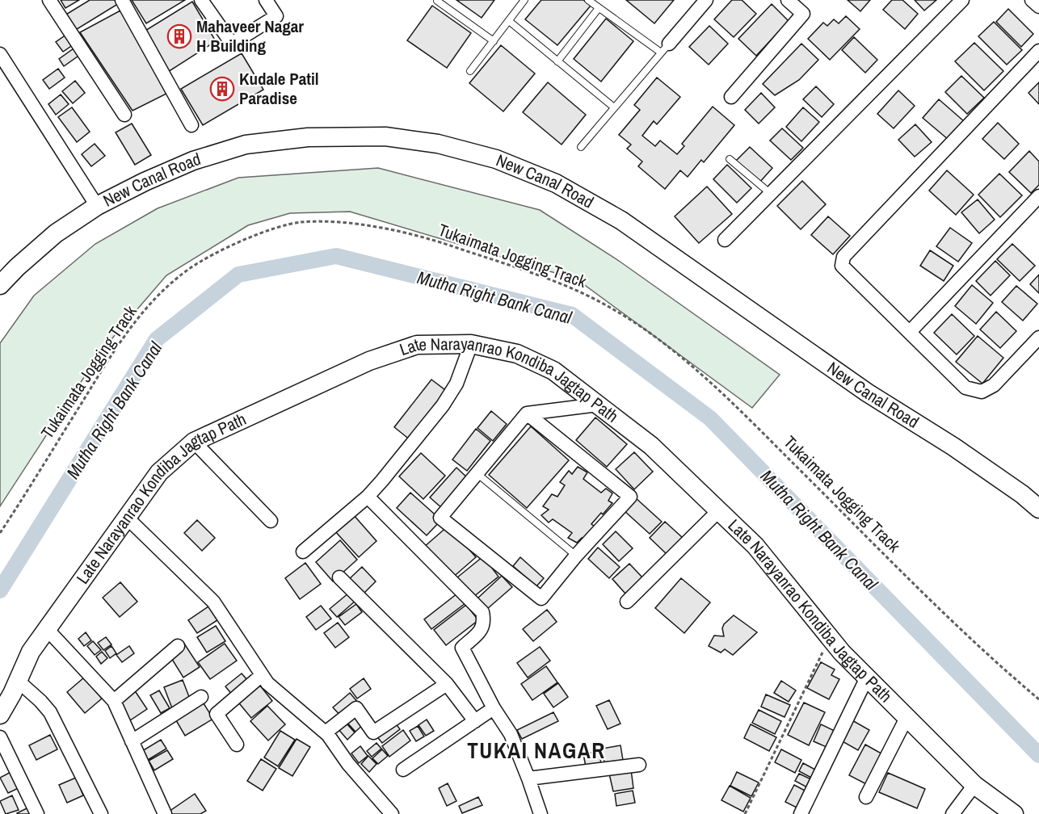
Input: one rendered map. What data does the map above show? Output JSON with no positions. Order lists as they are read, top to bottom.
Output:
{
  "streets": {
    "street": ["New Canal Road", "Late Narayanrao Kondiba Jagtap Path"],
    "path": ["Tukaimata Jogging Track"]
  },
  "districts": ["TUKAI NAGAR"],
  "water": ["Mutha Right Bank Canal"],
  "places": {
    "building": ["Mahaveer Nagar H Building", "Kudale Patil Paradise"]
  }
}
